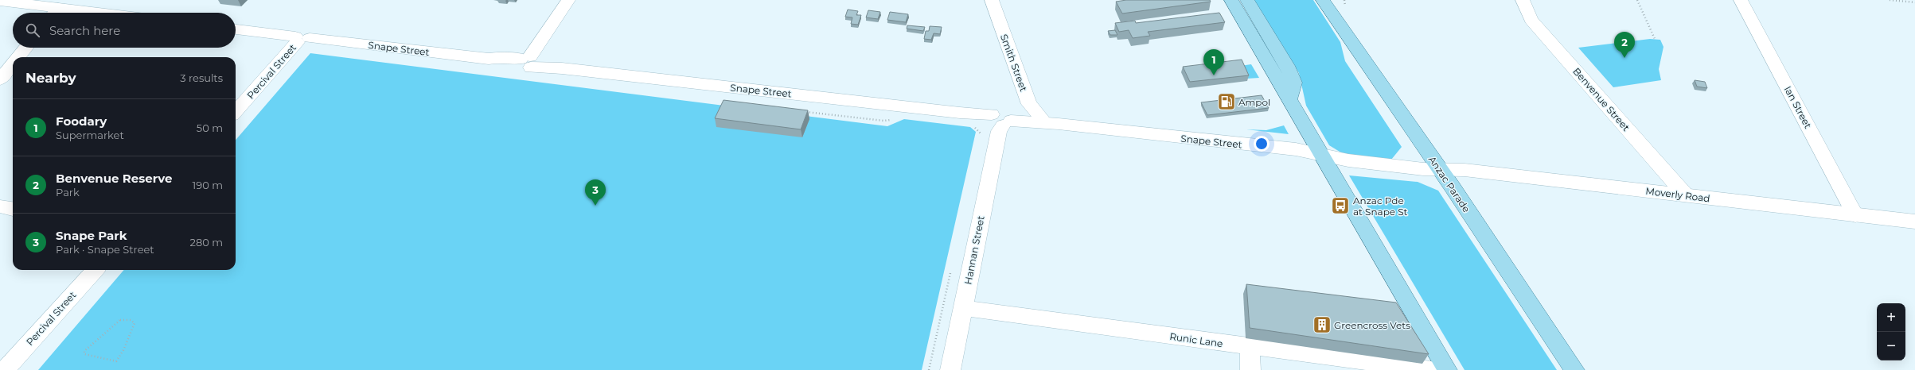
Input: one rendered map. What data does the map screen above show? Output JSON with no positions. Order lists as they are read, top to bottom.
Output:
{
  "streets": {
    "main road": ["Anzac Parade"],
    "street": [
      "Snape Street",
      "Smith Street",
      "Percival Street",
      "Benvenue Street",
      "Ian Street",
      "Moverly Road",
      "Hannan Street",
      "Runic Lane"
    ]
  },
  "crossings": [
    ["Snape Street", "Smith Street"],
    ["Snape Street", "Percival Street"],
    ["Snape Street", "Anzac Parade"],
    ["Snape Street", "Moverly Road"],
    ["Snape Street", "Hannan Street"],
    ["Benvenue Street", "Moverly Road"],
    ["Ian Street", "Moverly Road"],
    ["Anzac Parade", "Moverly Road"],
    ["Hannan Street", "Runic Lane"]
  ],
  "places": {
    "fuel station": ["Ampol"],
    "bus stop": ["Anzac Pde at Snape St"],
    "building": ["Greencross Vets"]
  },
  "page": {
    "search": "Search here",
    "pins": ["2", "1", "3"],
    "heading": ["Nearby", "3 results"],
    "list": [
      {
        "mark": "1",
        "name": "Foodary",
        "note": "Supermarket",
        "value": "50 m"
      },
      {
        "mark": "2",
        "name": "Benvenue Reserve",
        "note": "Park",
        "value": "190 m"
      },
      {
        "mark": "3",
        "name": "Snape Park",
        "note": "Park · Snape Street",
        "value": "280 m"
      }
    ],
    "map_buttons": ["+", "−"]
  }
}
